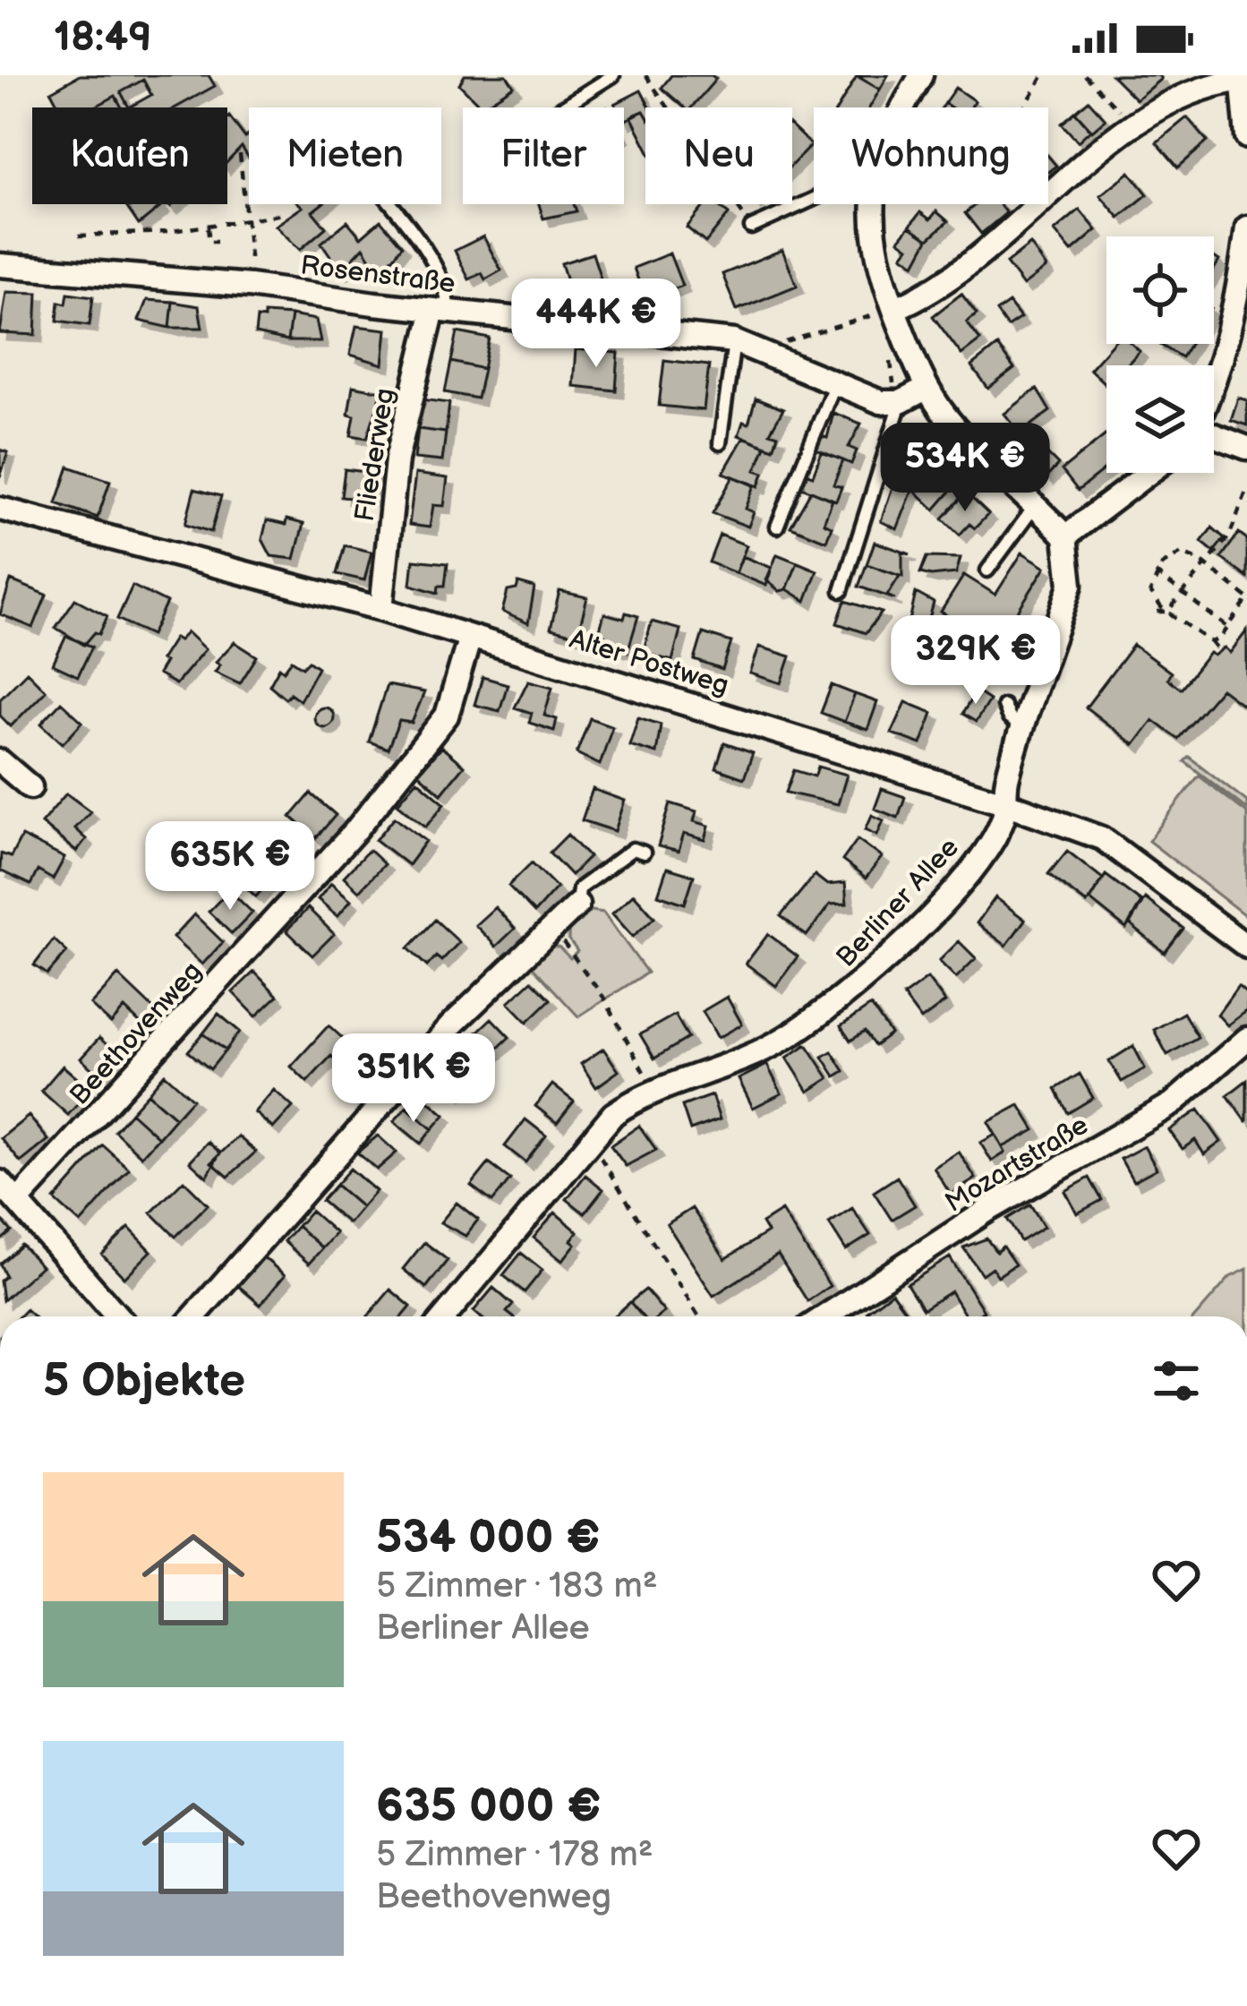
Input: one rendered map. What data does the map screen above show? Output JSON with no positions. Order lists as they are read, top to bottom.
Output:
{
  "streets": {
    "street": [
      "Rosenstraße",
      "Fliederweg",
      "Alter Postweg",
      "Berliner Allee",
      "Beethovenweg",
      "Mozartstraße"
    ]
  },
  "crossings": [
    ["Rosenstraße", "Fliederweg"],
    ["Fliederweg", "Alter Postweg"],
    ["Alter Postweg", "Berliner Allee"],
    ["Alter Postweg", "Beethovenweg"]
  ],
  "page": {
    "status": "18:49",
    "chip": [
      "Kaufen",
      "Mieten",
      "Filter",
      "Neu",
      "Wohnung"
    ],
    "price": [
      "444K €",
      "534K €",
      "329K €",
      "635K €",
      "351K €"
    ],
    "heading": "5 Objekte",
    "list": [
      {
        "name": "534 000 €",
        "note": "5 Zimmer · 183 m² · Berliner Allee"
      },
      {
        "name": "635 000 €",
        "note": "5 Zimmer · 178 m² · Beethovenweg"
      }
    ]
  }
}
